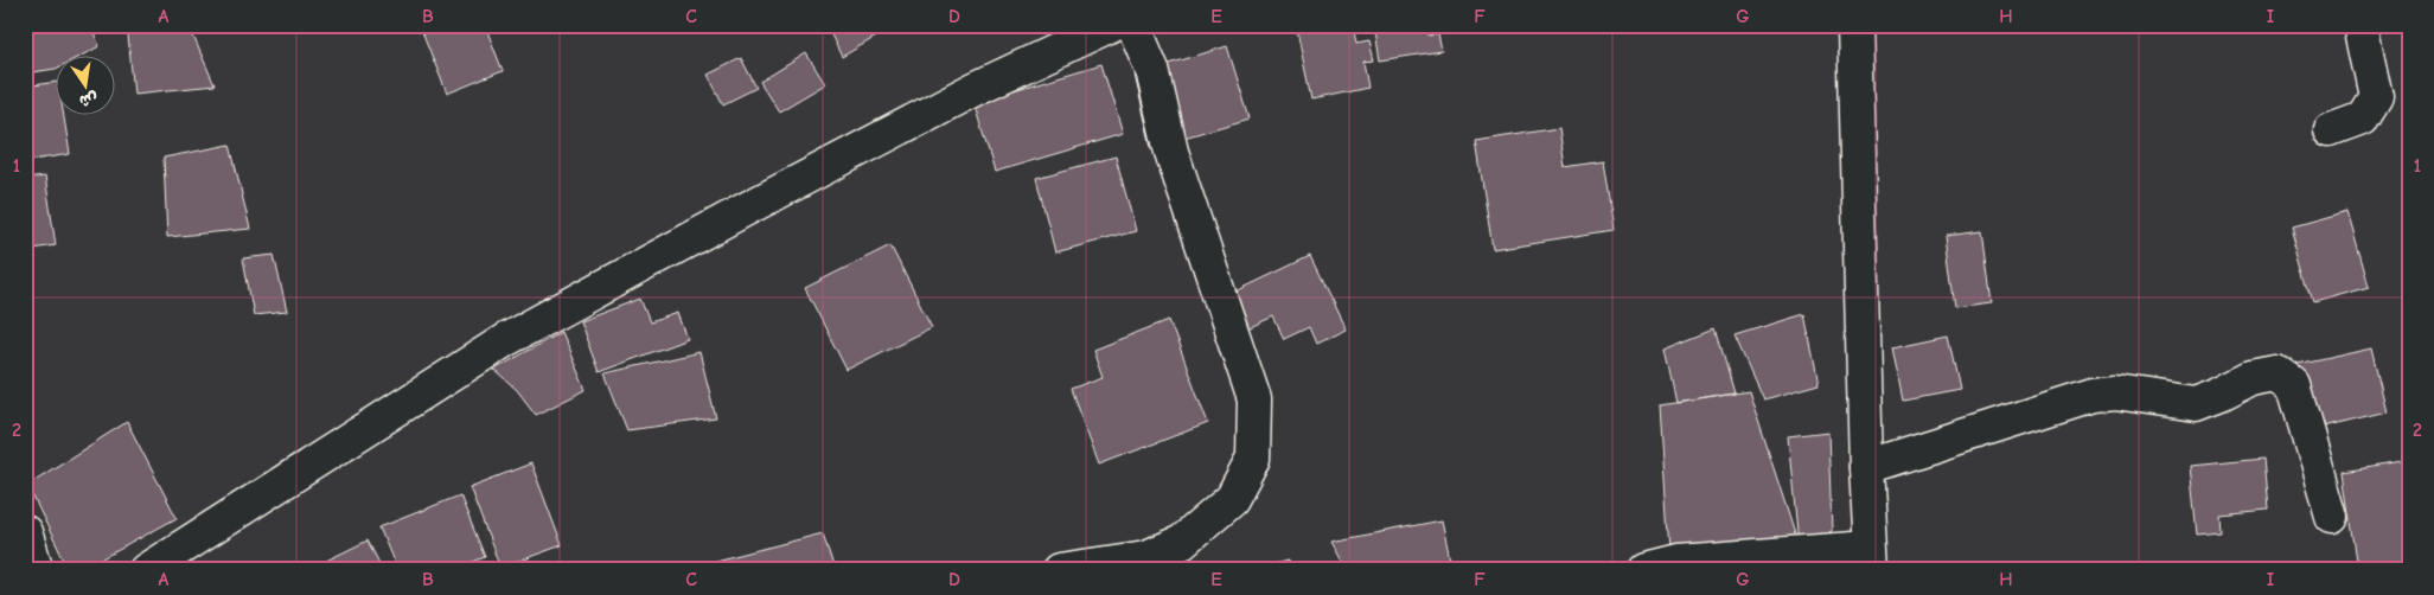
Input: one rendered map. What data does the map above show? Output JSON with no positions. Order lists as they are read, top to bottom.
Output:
{
  "north": "bottom",
  "grid": {
    "columns": [
      "A",
      "B",
      "C",
      "D",
      "E",
      "F",
      "G",
      "H",
      "I"
    ],
    "rows": ["1", "2"]
  }
}
